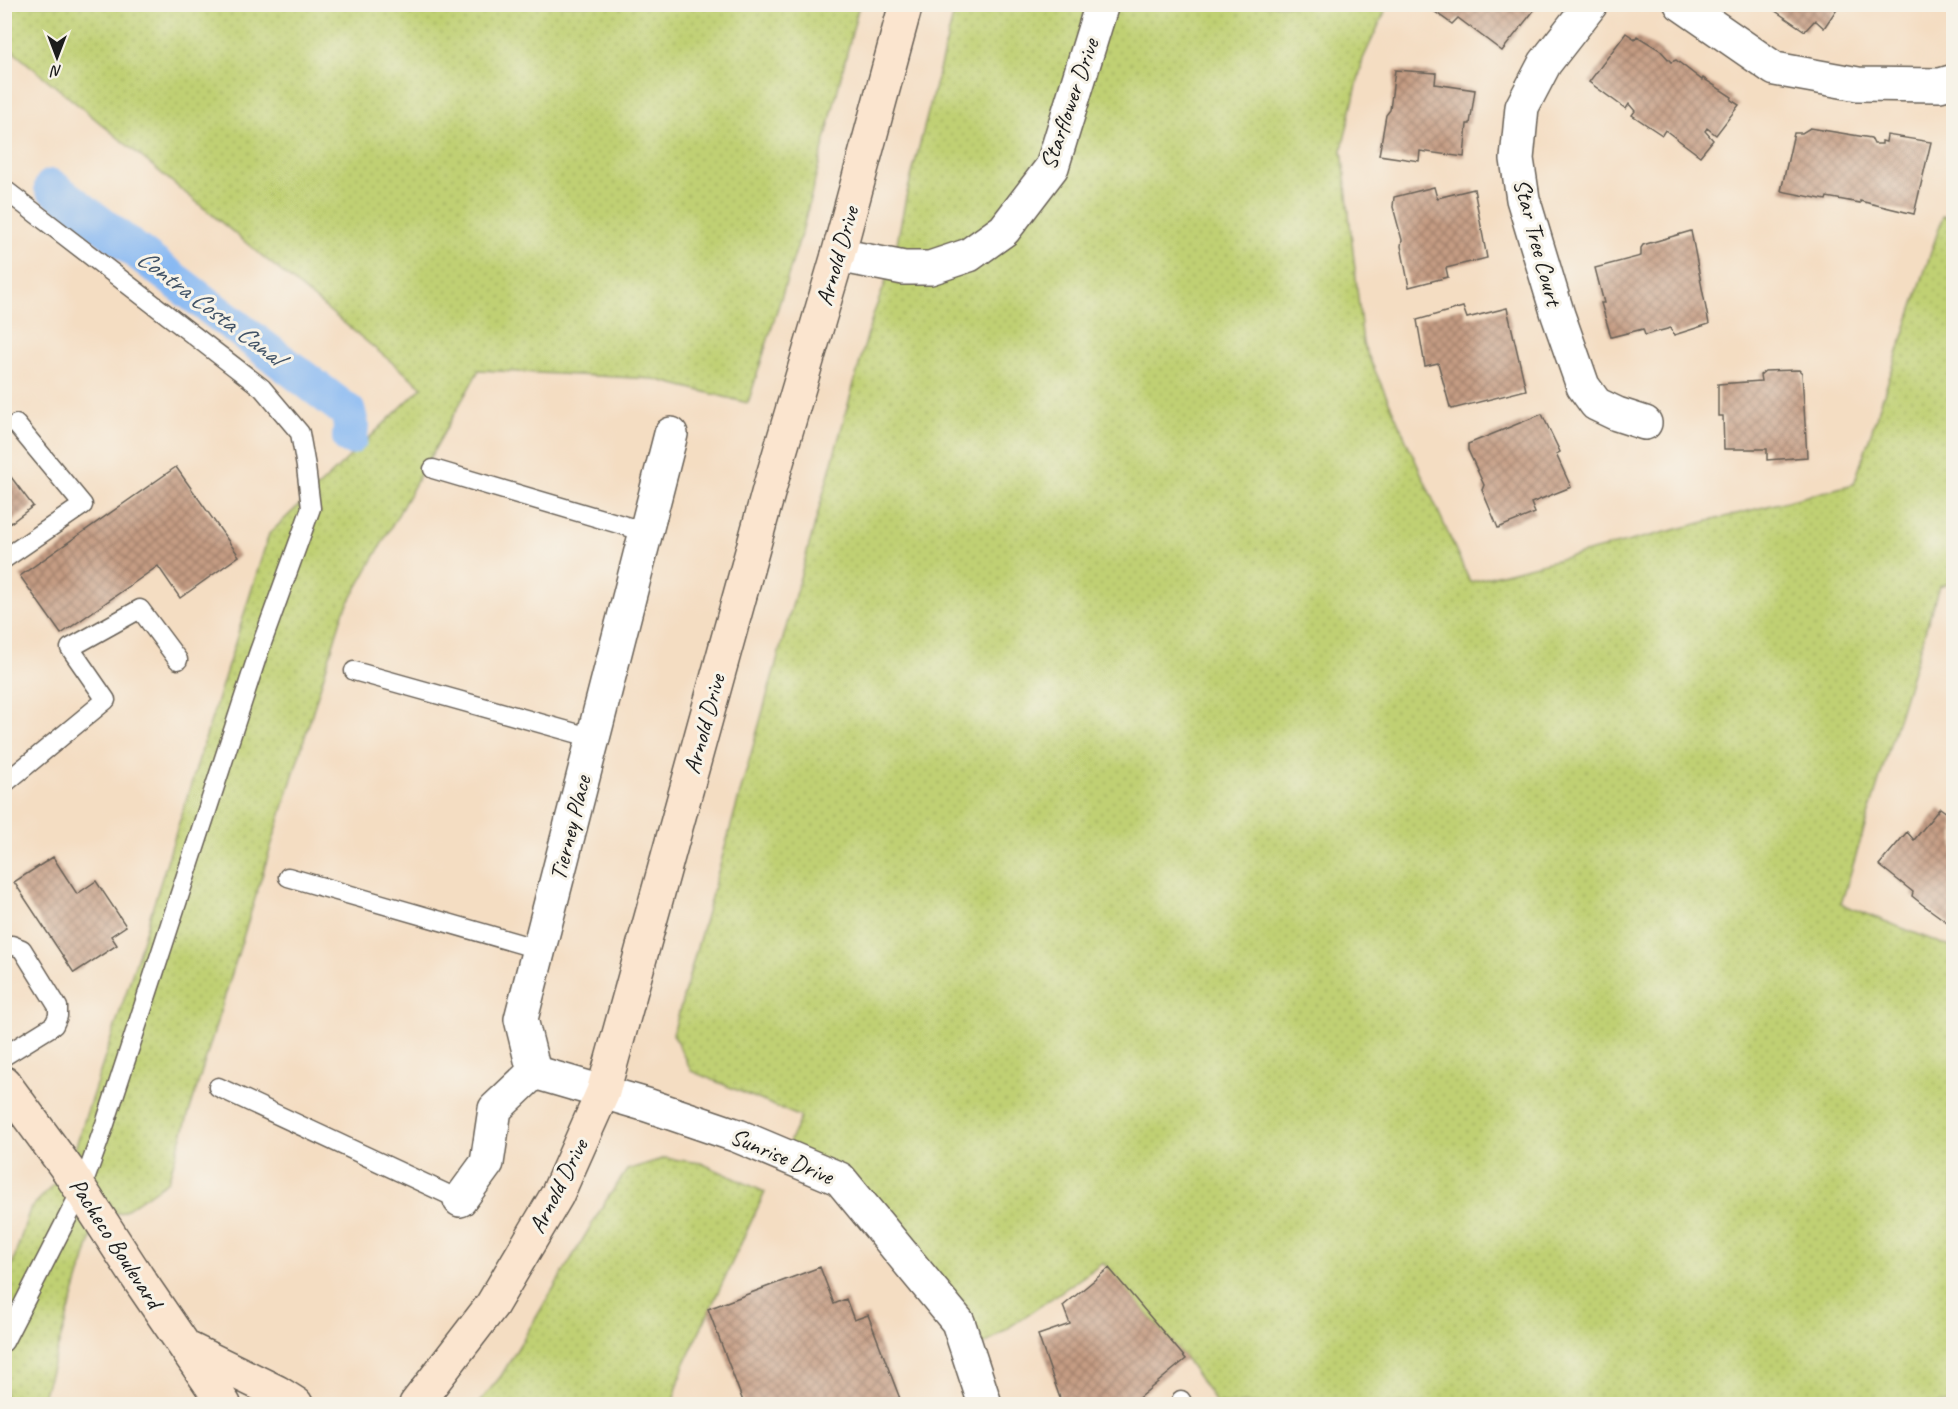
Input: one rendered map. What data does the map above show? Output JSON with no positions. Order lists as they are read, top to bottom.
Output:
{
  "streets": {
    "street": [
      "Starflower Drive",
      "Star Tree Court",
      "Arnold Drive",
      "Tierney Place",
      "Sunrise Drive",
      "Pacheco Boulevard"
    ]
  },
  "crossings": [
    ["Starflower Drive", "Arnold Drive"],
    ["Arnold Drive", "Sunrise Drive"],
    ["Tierney Place", "Sunrise Drive"]
  ],
  "water": ["Contra Costa Canal"],
  "north": "bottom"
}
